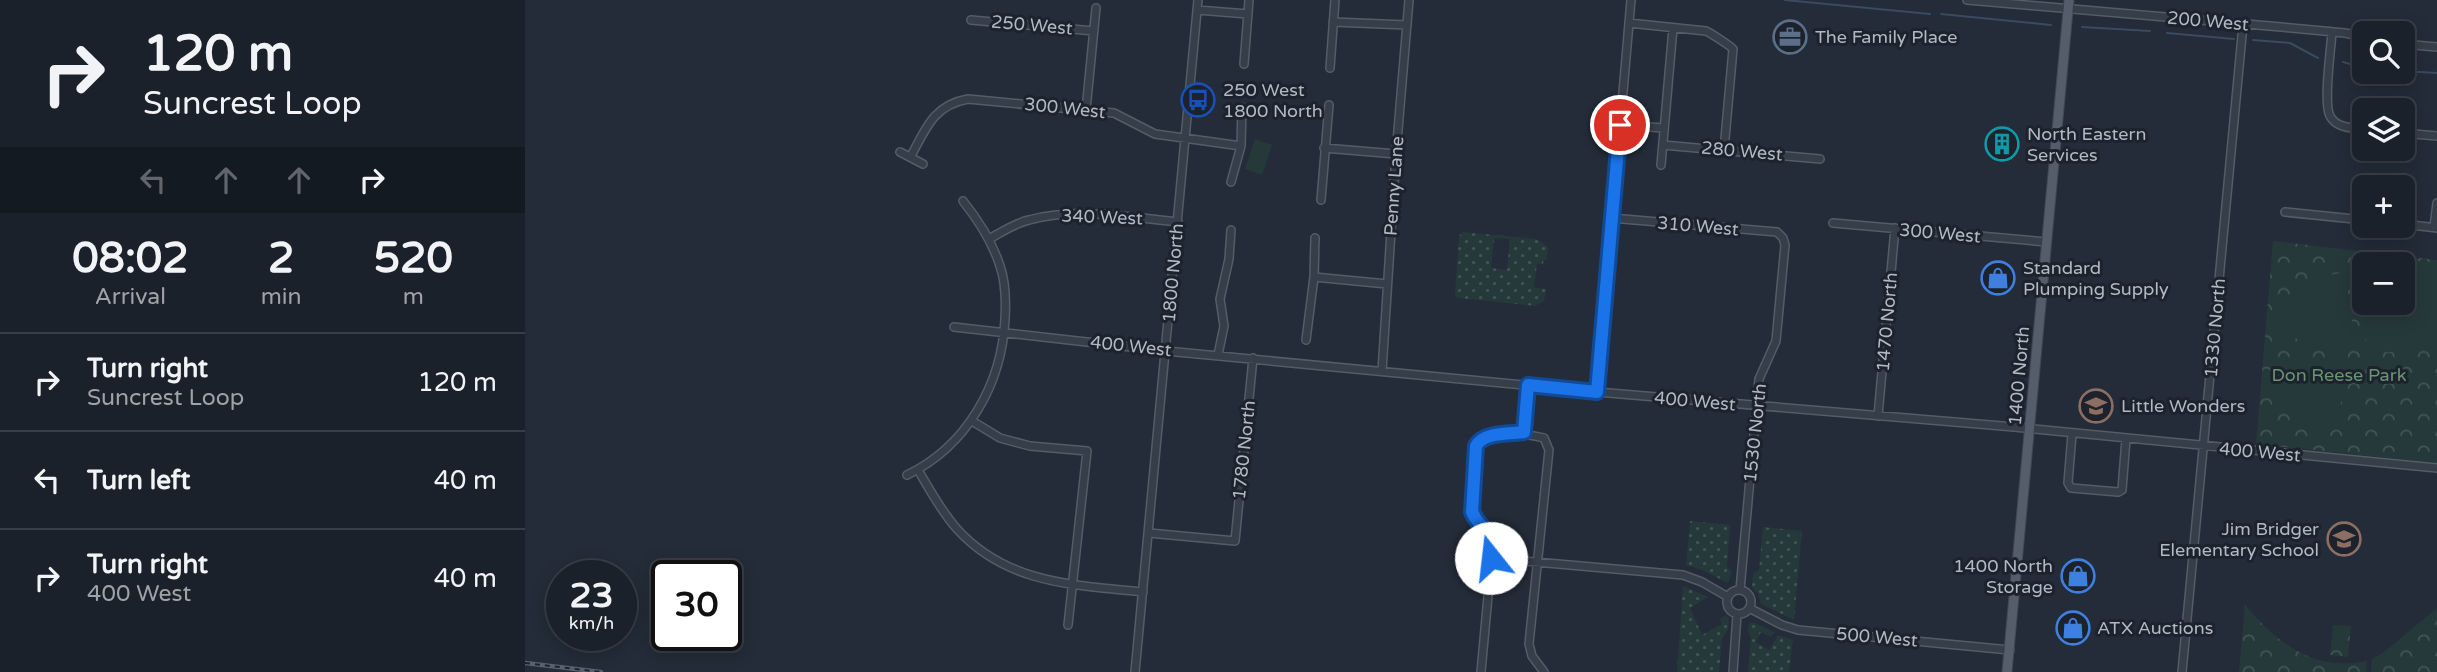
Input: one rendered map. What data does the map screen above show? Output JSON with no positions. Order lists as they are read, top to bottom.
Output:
{
  "streets": {
    "main road": ["1400 North"],
    "street": [
      "200 West",
      "250 West",
      "300 West",
      "280 West",
      "Penny Lane",
      "340 West",
      "310 West",
      "1800 North",
      "1470 North",
      "1330 North",
      "400 West",
      "1530 North",
      "1780 North",
      "500 West"
    ]
  },
  "crossings": [
    ["200 West", "1330 North"],
    ["200 West", "1400 North"],
    ["300 West", "1800 North"],
    ["300 West", "1470 North"],
    ["300 West", "1400 North"],
    ["Penny Lane", "400 West"],
    ["340 West", "1800 North"],
    ["310 West", "1530 North"],
    ["1800 North", "400 West"],
    ["1800 North", "1780 North"],
    ["1470 North", "400 West"],
    ["1330 North", "400 West"],
    ["400 West", "1400 North"],
    ["400 West", "1530 North"],
    ["400 West", "1780 North"],
    ["1400 North", "500 West"],
    ["1530 North", "500 West"]
  ],
  "parks": ["Don Reese Park"],
  "places": {
    "office": ["The Family Place"],
    "bus stop": ["250 West 1800 North"],
    "building": ["North Eastern Services"],
    "shop": ["Standard Plumping Supply", "1400 North Storage", "ATX Auctions"],
    "school or university": ["Little Wonders", "Jim Bridger Elementary School"]
  },
  "page": {
    "turn": ["120 m", "Suncrest Loop"],
    "map_buttons": ["+", "−"],
    "eta": [
      "08:02",
      "Arrival",
      "2",
      "min",
      "520",
      "m"
    ],
    "list": [
      {
        "name": "Turn right",
        "note": "Suncrest Loop",
        "value": "120 m"
      },
      {
        "name": "Turn left",
        "value": "40 m"
      },
      {
        "name": "Turn right",
        "note": "400 West",
        "value": "40 m"
      }
    ],
    "speed": "23 km/h",
    "limit": "30"
  }
}
